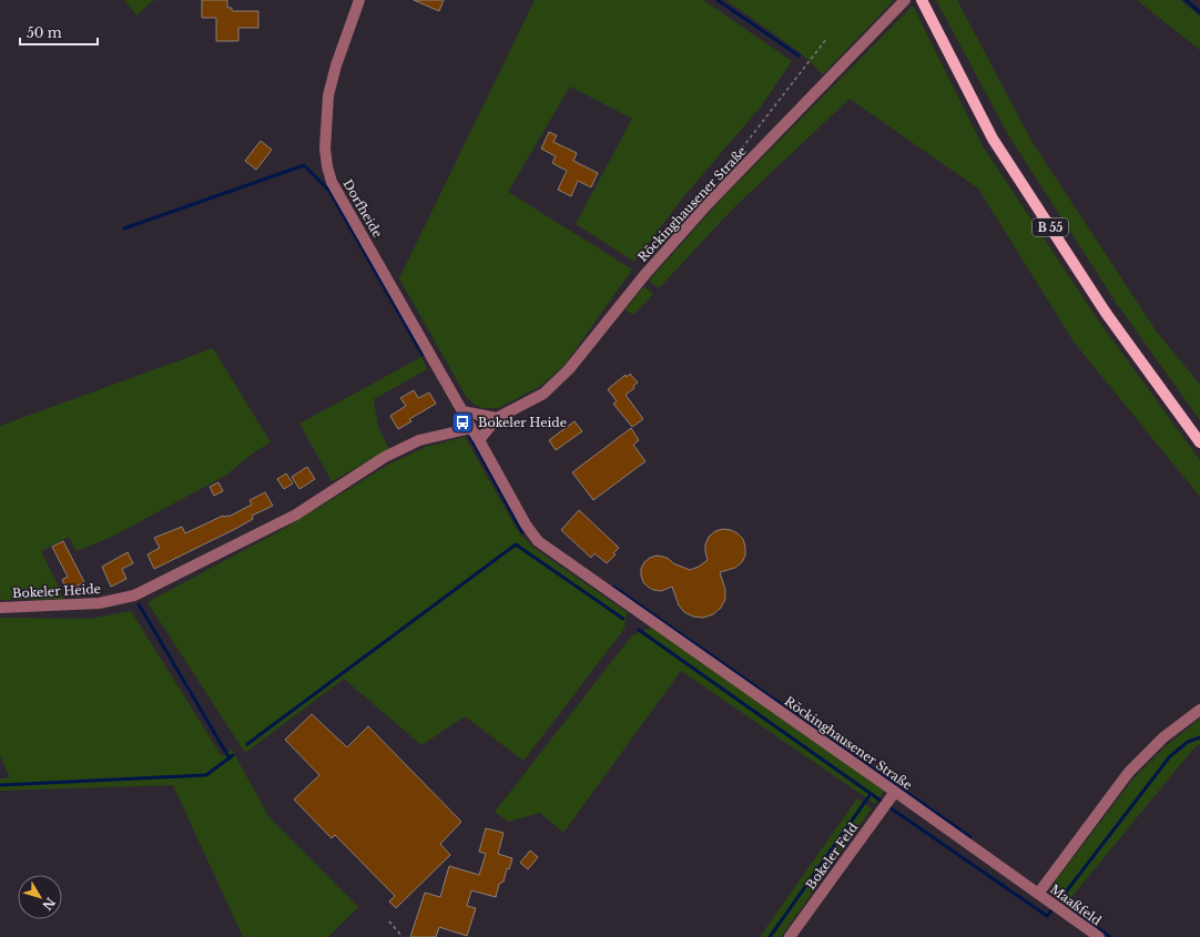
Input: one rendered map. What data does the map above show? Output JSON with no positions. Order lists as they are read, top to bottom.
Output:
{
  "streets": {
    "main road": ["B 55"],
    "street": [
      "Röckinghausener Straße",
      "Dorfheide",
      "Bokeler Heide",
      "Bokeler Feld",
      "Maaßfeld"
    ]
  },
  "crossings": [
    ["Röckinghausener Straße", "Dorfheide"],
    ["Röckinghausener Straße", "Bokeler Heide"],
    ["Röckinghausener Straße", "Bokeler Feld"],
    ["Röckinghausener Straße", "Maaßfeld"]
  ],
  "places": {
    "bus stop": ["Bokeler Heide"]
  },
  "scale_bar": "50 m",
  "north": "bottom right"
}
